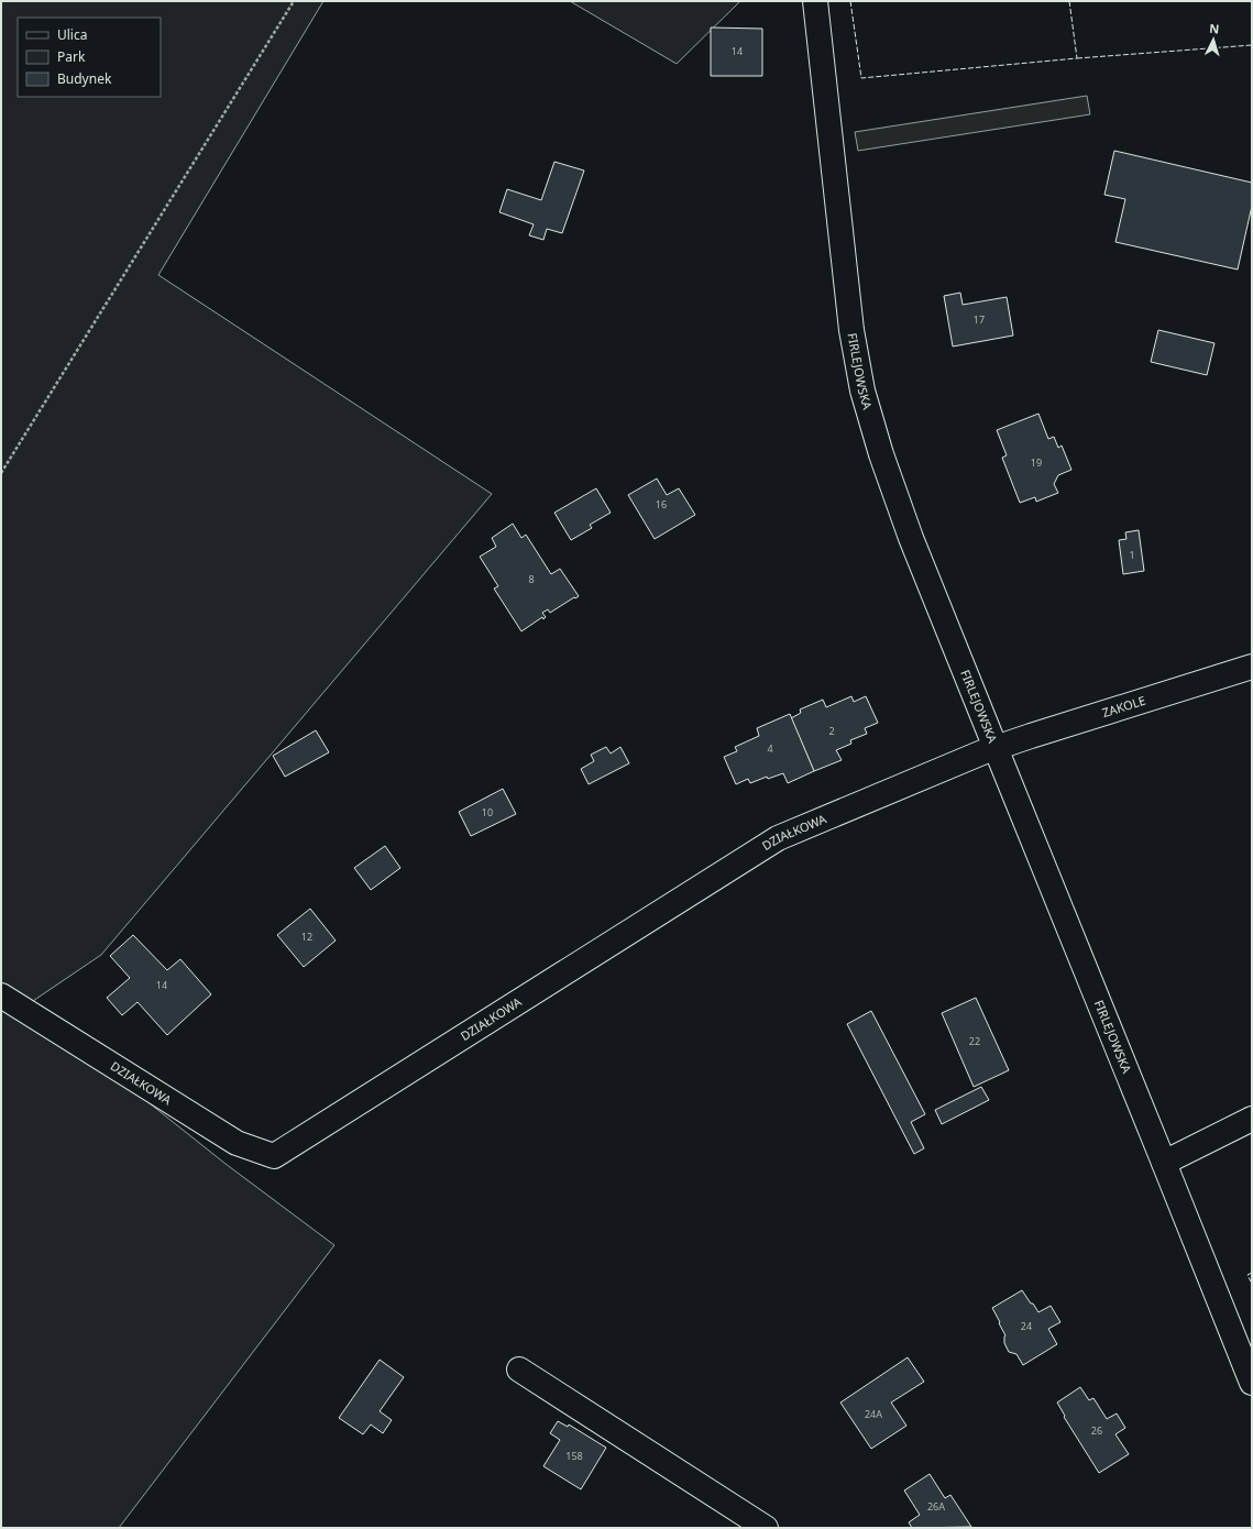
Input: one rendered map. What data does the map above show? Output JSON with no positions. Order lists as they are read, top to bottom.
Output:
{
  "streets": {
    "street": ["FIRLEJOWSKA", "ZAKOLE", "DZIAŁKOWA"]
  },
  "crossings": [
    ["FIRLEJOWSKA", "ZAKOLE"],
    ["FIRLEJOWSKA", "DZIAŁKOWA"],
    ["ZAKOLE", "DZIAŁKOWA"]
  ],
  "house_numbers": [
    "14",
    "17",
    "19",
    "16",
    "1",
    "8",
    "2",
    "4",
    "10",
    "12",
    "14",
    "22",
    "24",
    "24A",
    "26",
    "158",
    "26A"
  ],
  "legend": ["Ulica", "Park", "Budynek"],
  "north": "top"
}
